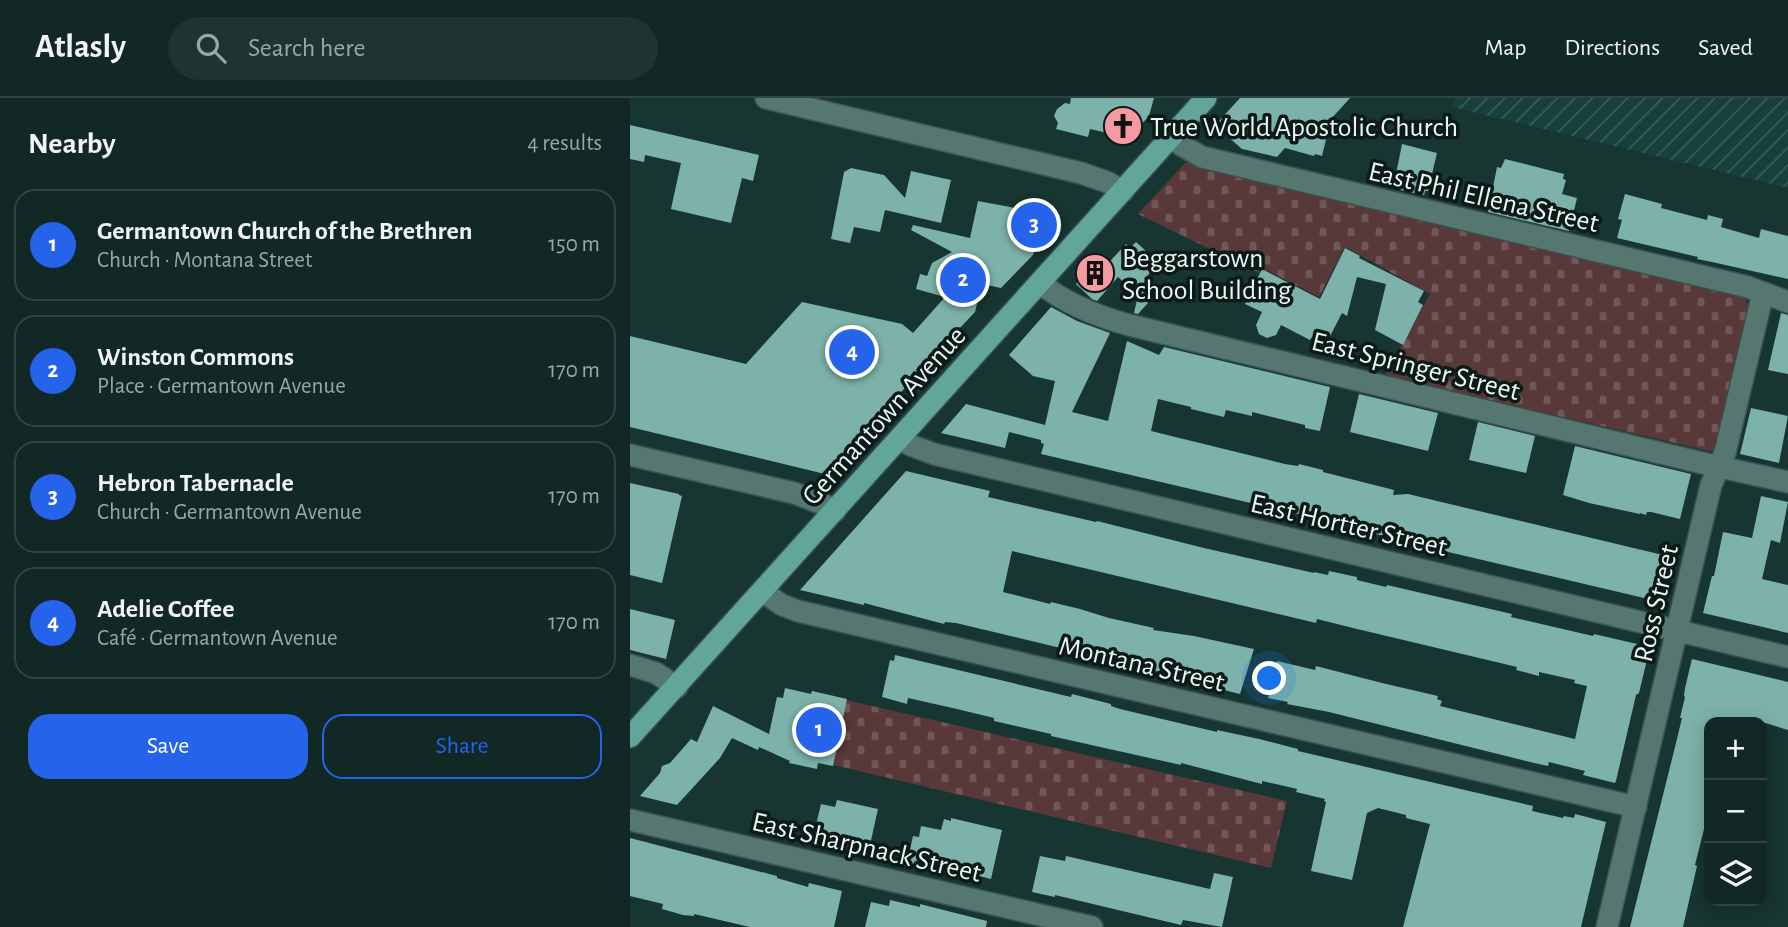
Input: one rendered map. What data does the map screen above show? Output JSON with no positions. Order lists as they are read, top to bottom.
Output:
{
  "streets": {
    "main road": ["Germantown Avenue"],
    "street": [
      "East Phil Ellena Street",
      "East Springer Street",
      "East Hortter Street",
      "Ross Street",
      "Montana Street",
      "East Sharpnack Street"
    ]
  },
  "crossings": [
    ["East Phil Ellena Street", "Germantown Avenue"],
    ["East Phil Ellena Street", "Ross Street"],
    ["East Springer Street", "Germantown Avenue"],
    ["East Springer Street", "Ross Street"],
    ["Germantown Avenue", "East Hortter Street"],
    ["Germantown Avenue", "Montana Street"],
    ["East Hortter Street", "Ross Street"],
    ["Ross Street", "Montana Street"]
  ],
  "places": {
    "church": ["True World Apostolic Church"],
    "building": ["Beggarstown School Building"]
  },
  "page": {
    "header": "Atlasly",
    "search": "Search here",
    "nav": ["Map", "Directions", "Saved"],
    "heading": ["Nearby", "4 results"],
    "list": [
      {
        "mark": "1",
        "name": "Germantown Church of the Brethren",
        "note": "Church · Montana Street",
        "value": "150 m"
      },
      {
        "mark": "2",
        "name": "Winston Commons",
        "note": "Place · Germantown Avenue",
        "value": "170 m"
      },
      {
        "mark": "3",
        "name": "Hebron Tabernacle",
        "note": "Church · Germantown Avenue",
        "value": "170 m"
      },
      {
        "mark": "4",
        "name": "Adelie Coffee",
        "note": "Café · Germantown Avenue",
        "value": "170 m"
      }
    ],
    "pins": [
      "3",
      "2",
      "4",
      "1"
    ],
    "buttons": ["Save", "Share"],
    "map_buttons": ["+", "−"]
  }
}
